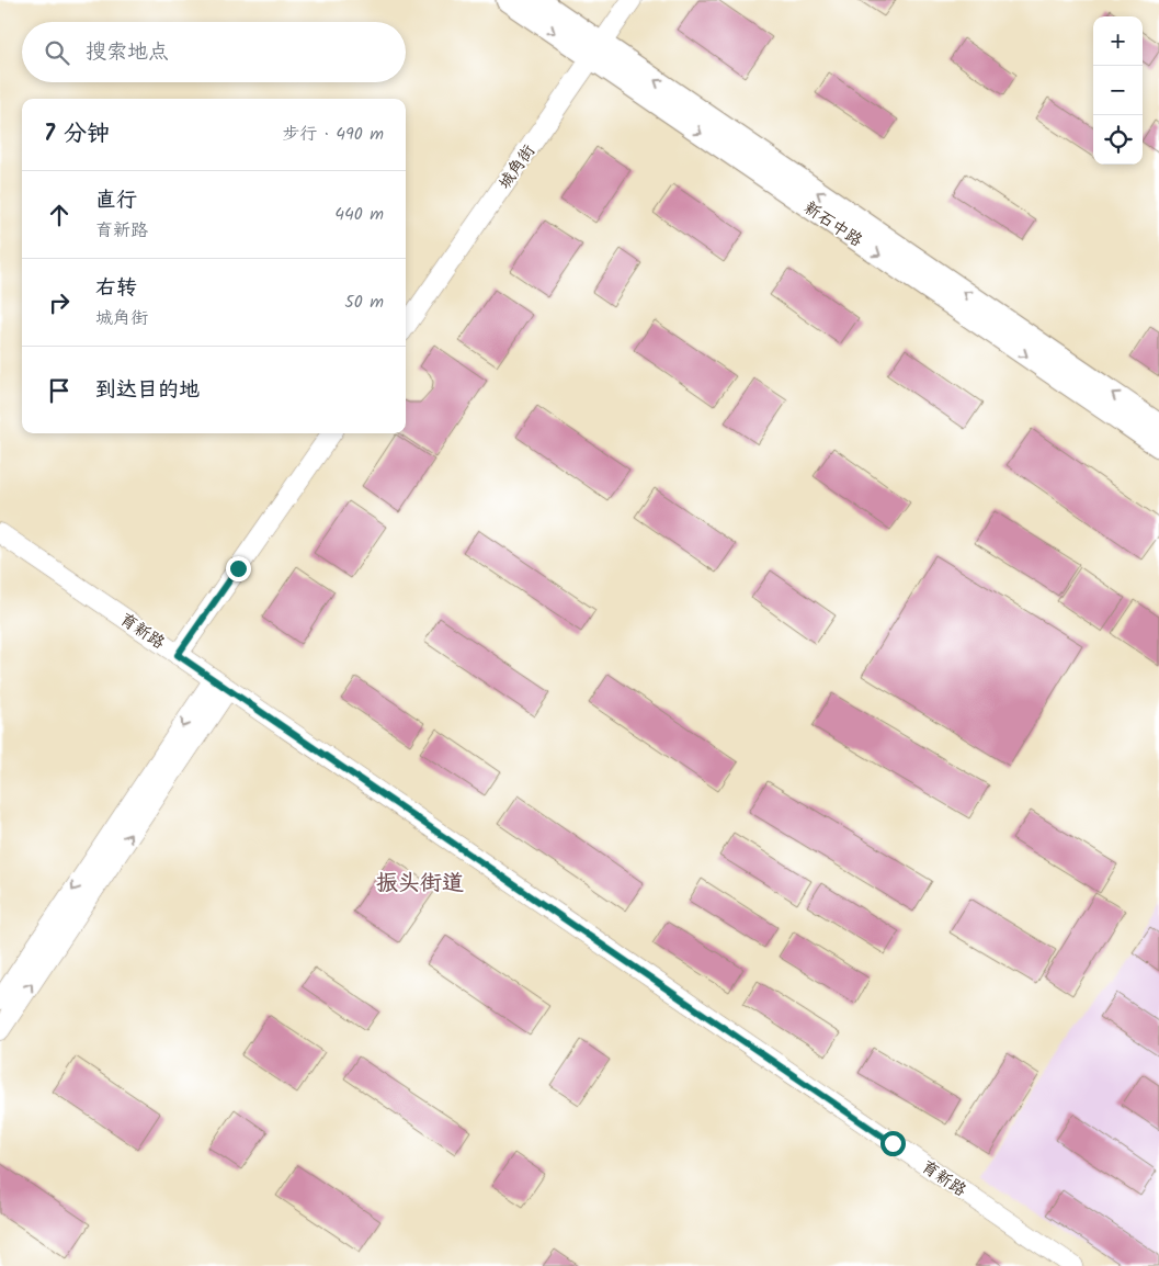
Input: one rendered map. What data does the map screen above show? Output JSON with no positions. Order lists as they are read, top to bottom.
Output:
{
  "streets": {
    "main road": ["新石中路"],
    "street": ["城角街", "育新路"]
  },
  "crossings": [
    ["城角街", "新石中路"]
  ],
  "districts": ["振头街道"],
  "page": {
    "map_buttons": ["+", "−"],
    "search": "搜索地点",
    "heading": ["7 分钟", "步行 · 490 m"],
    "list": [
      ["直行", "育新路", "440 m"],
      ["右转", "城角街", "50 m"],
      "到达目的地"
    ]
  }
}
